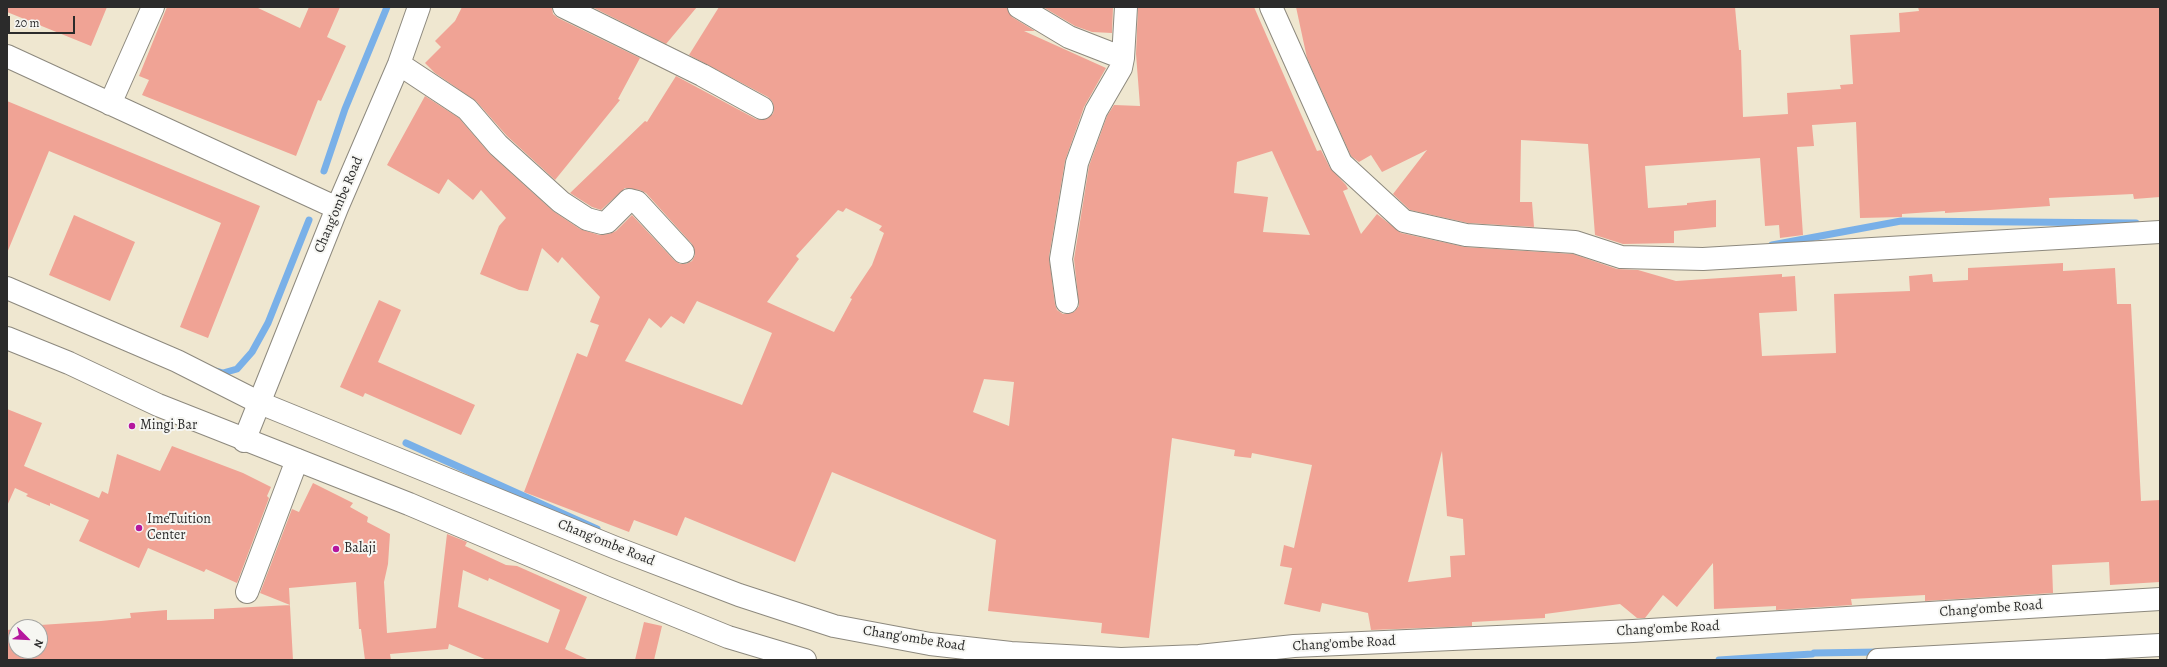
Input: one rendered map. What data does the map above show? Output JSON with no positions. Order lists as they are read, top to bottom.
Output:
{
  "streets": {
    "main road": ["Chang'ombe Road"]
  },
  "places": ["Mingi Bar", "ImeTuition Center", "Balaji"],
  "scale_bar": "20 m",
  "north": "bottom right"
}
